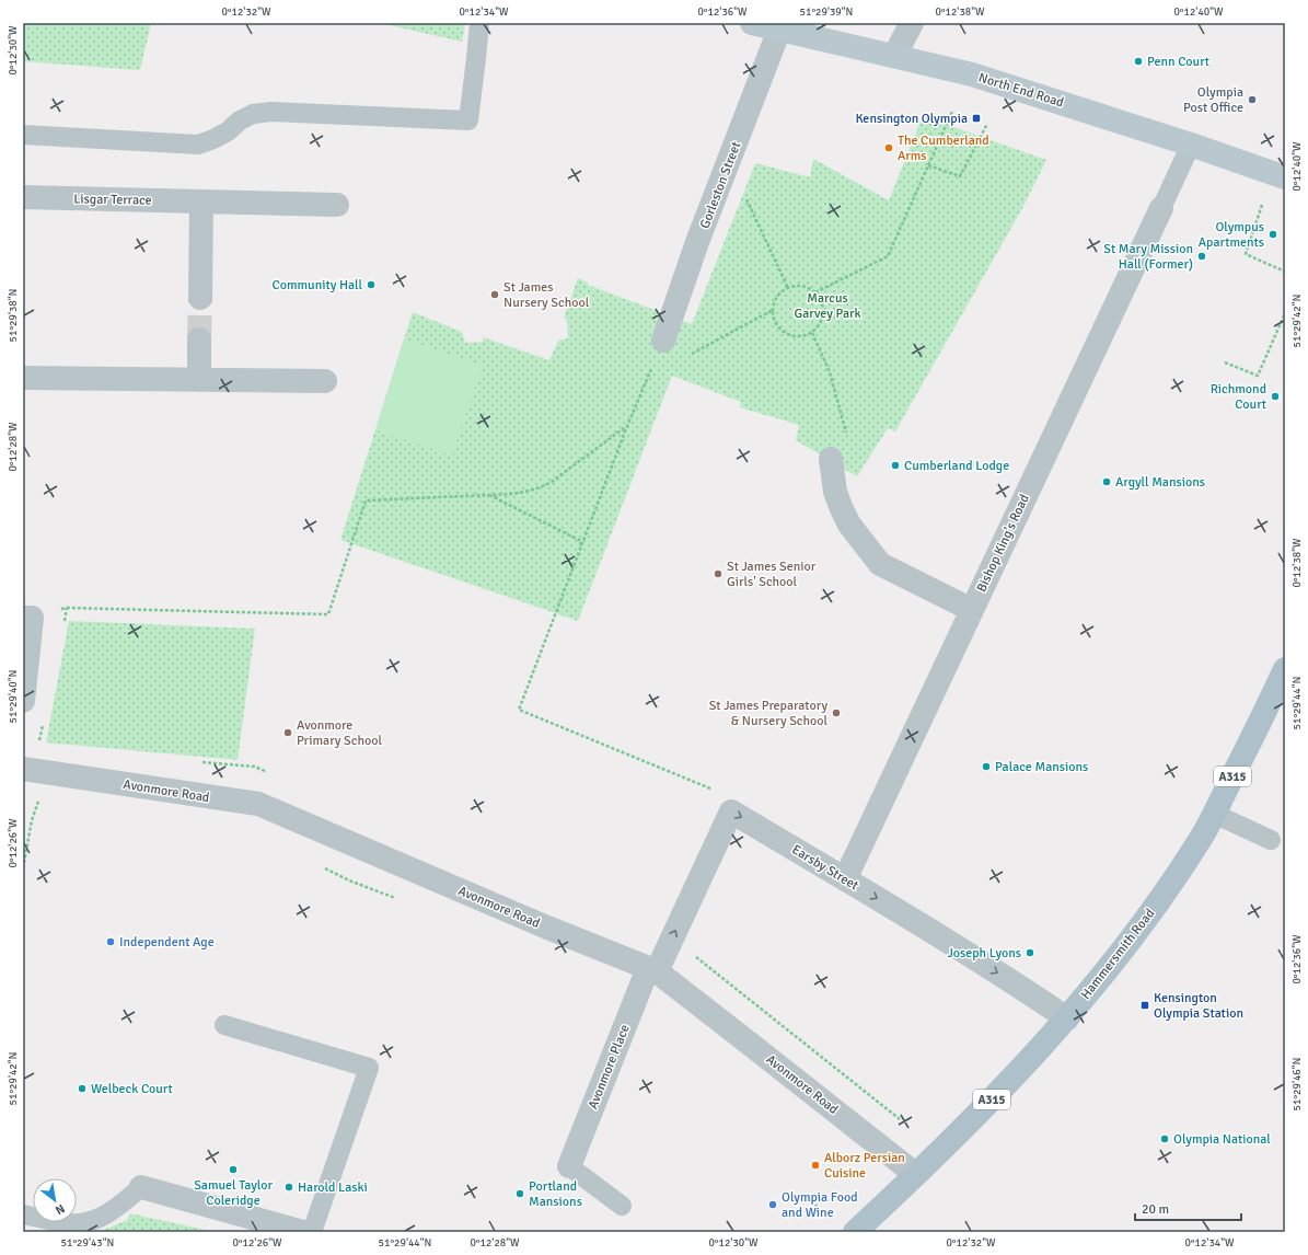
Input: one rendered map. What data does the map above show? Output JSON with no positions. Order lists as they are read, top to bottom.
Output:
{
  "streets": {
    "main road": ["North End Road", "A315", "Hammersmith Road"],
    "street": [
      "Gorleston Street",
      "Lisgar Terrace",
      "Bishop King's Road",
      "Avonmore Road",
      "Earsby Street",
      "Avonmore Place"
    ]
  },
  "crossings": [
    ["North End Road", "Gorleston Street"],
    ["Bishop King's Road", "Earsby Street"],
    ["Avonmore Road", "Hammersmith Road"],
    ["Avonmore Road", "Avonmore Place"],
    ["Earsby Street", "Hammersmith Road"]
  ],
  "one_way": ["Earsby Street"],
  "parks": ["Marcus Garvey Park"],
  "places": {
    "other": [
      "Penn Court",
      "Olympia Post Office",
      "The Cumberland Arms",
      "Olympus Apartments",
      "St Mary Mission Hall (Former)",
      "Community Hall",
      "St James Nursery School",
      "Richmond Court",
      "Cumberland Lodge",
      "Argyll Mansions",
      "St James Senior Girls' School",
      "St James Preparatory & Nursery School",
      "Avonmore Primary School",
      "Palace Mansions",
      "Independent Age",
      "Joseph Lyons",
      "Welbeck Court",
      "Olympia National",
      "Alborz Persian Cuisine",
      "Samuel Taylor Coleridge",
      "Harold Laski",
      "Portland Mansions",
      "Olympia Food and Wine"
    ],
    "transit": ["Kensington Olympia", "Kensington Olympia Station"]
  },
  "scale_bar": "20 m",
  "north": "bottom right",
  "coordinates": [
    "0°12'32\"W",
    "0°12'34\"W",
    "0°12'36\"W",
    "51°29'39\"N",
    "0°12'38\"W",
    "0°12'40\"W",
    "0°12'30\"W",
    "51°29'38\"N",
    "51°29'42\"N",
    "0°12'28\"W",
    "51°29'40\"N",
    "51°29'44\"N",
    "0°12'26\"W",
    "51°29'46\"N",
    "51°29'43\"N"
  ]
}
